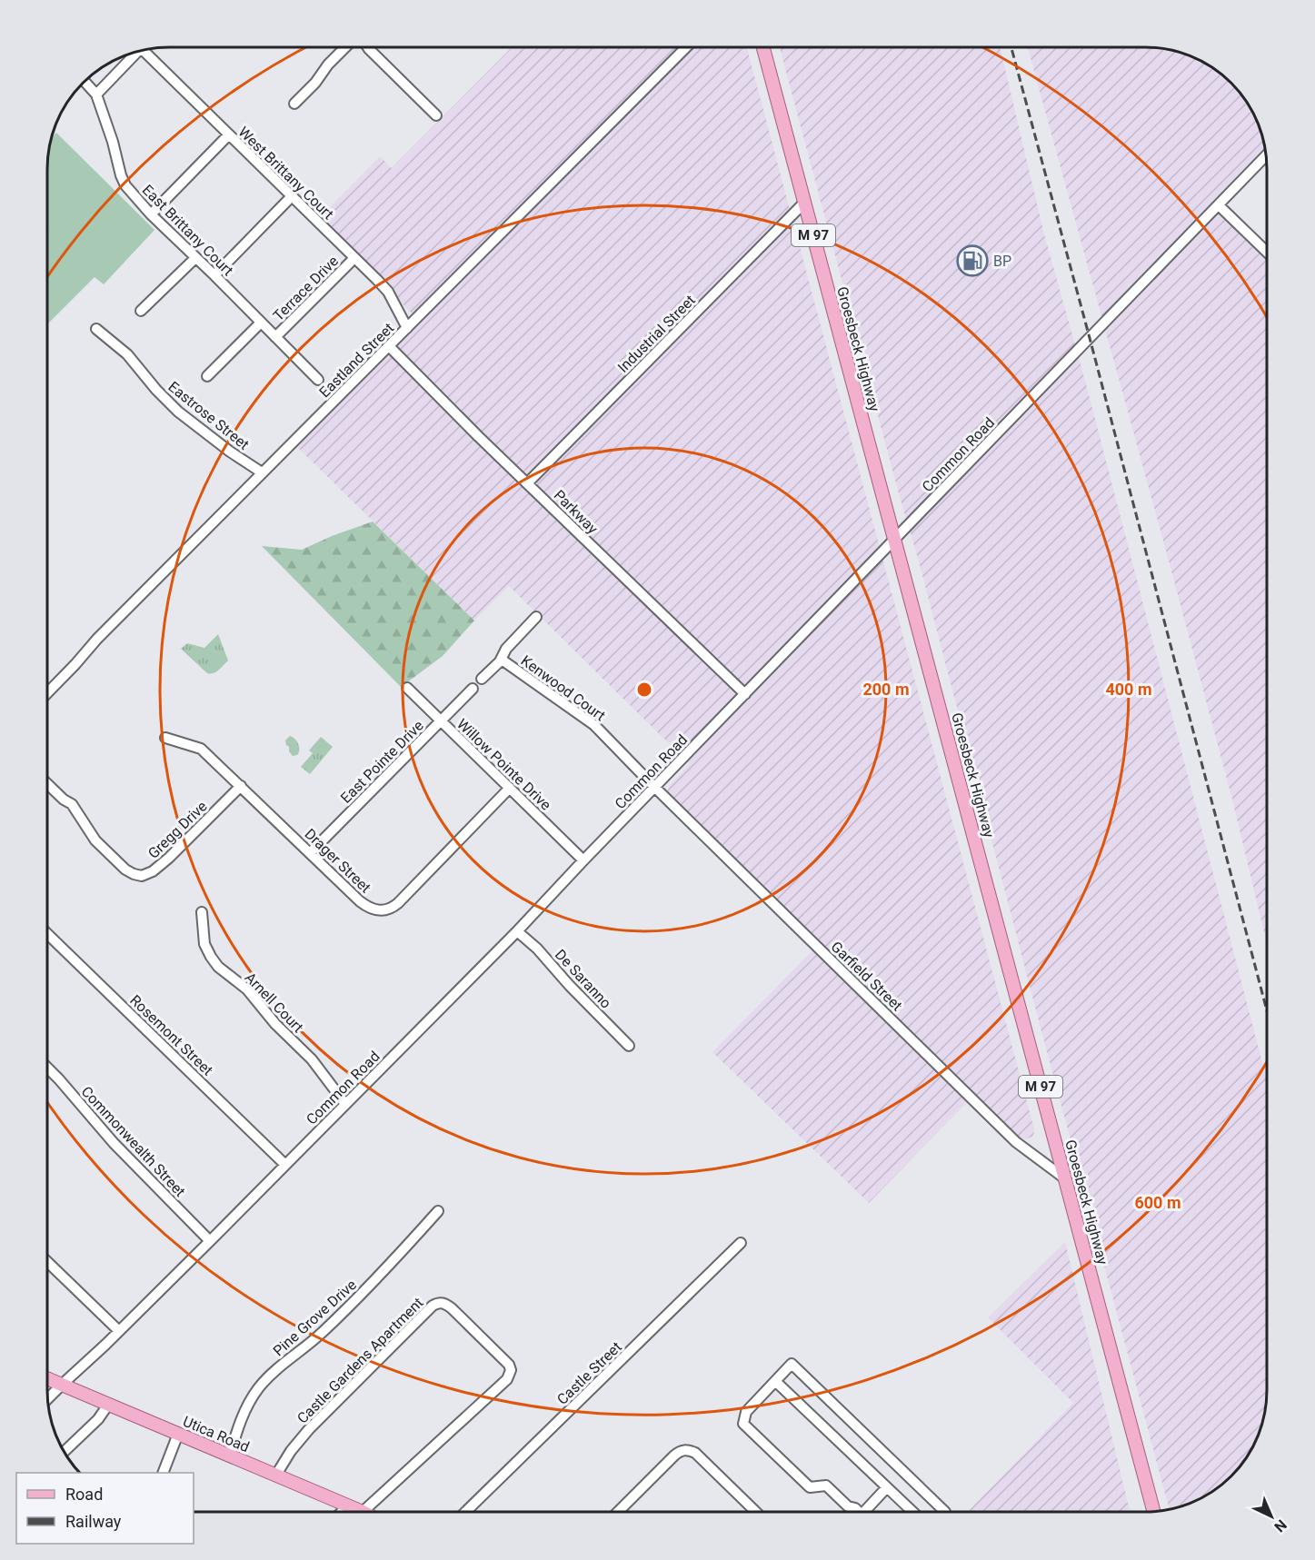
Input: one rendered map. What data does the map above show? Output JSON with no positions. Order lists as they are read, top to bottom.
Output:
{
  "streets": {
    "main road": ["M 97", "Groesbeck Highway", "Utica Road"],
    "street": [
      "West Brittany Court",
      "East Brittany Court",
      "Terrace Drive",
      "Industrial Street",
      "Eastland Street",
      "Eastrose Street",
      "Common Road",
      "Parkway",
      "Kenwood Court",
      "East Pointe Drive",
      "Willow Pointe Drive",
      "Gregg Drive",
      "Drager Street",
      "Garfield Street",
      "De Saranno",
      "Arnell Court",
      "Rosemont Street",
      "Commonwealth Street",
      "Pine Grove Drive",
      "Castle Gardens Apartment",
      "Castle Street"
    ]
  },
  "crossings": [
    ["West Brittany Court", "Terrace Drive"],
    ["West Brittany Court", "Eastland Street"],
    ["East Brittany Court", "Terrace Drive"],
    ["Industrial Street", "Groesbeck Highway"],
    ["Industrial Street", "Parkway"],
    ["Groesbeck Highway", "Common Road"],
    ["Groesbeck Highway", "Garfield Street"],
    ["Eastland Street", "Eastrose Street"],
    ["Eastland Street", "Parkway"],
    ["Common Road", "Parkway"],
    ["Common Road", "Kenwood Court"],
    ["Common Road", "Willow Pointe Drive"],
    ["Common Road", "Garfield Street"],
    ["Common Road", "De Saranno"],
    ["Common Road", "Arnell Court"],
    ["Common Road", "Rosemont Street"],
    ["Common Road", "Commonwealth Street"],
    ["Common Road", "Utica Road"],
    ["Kenwood Court", "Garfield Street"],
    ["East Pointe Drive", "Willow Pointe Drive"],
    ["East Pointe Drive", "Drager Street"],
    ["Willow Pointe Drive", "Drager Street"],
    ["Gregg Drive", "Drager Street"],
    ["Pine Grove Drive", "Utica Road"],
    ["Castle Gardens Apartment", "Utica Road"]
  ],
  "places": {
    "fuel station": ["BP"]
  },
  "legend": ["Road", "Railway"],
  "north": "bottom right",
  "rings": ["200 m", "400 m", "600 m"]
}
